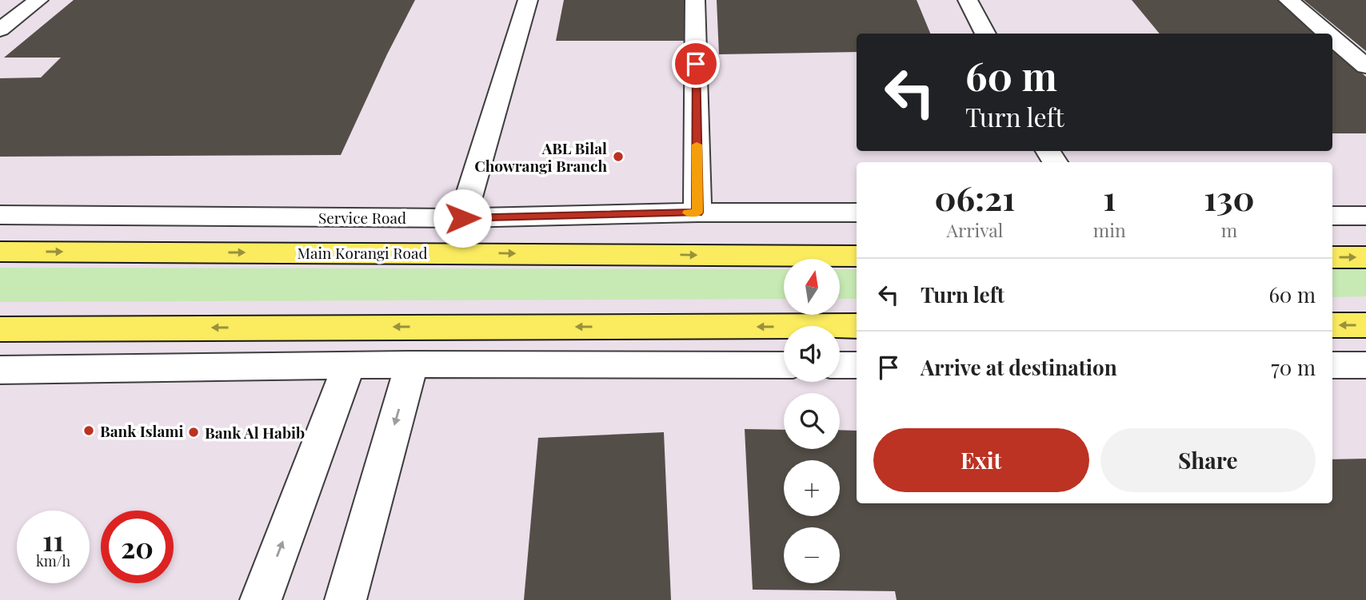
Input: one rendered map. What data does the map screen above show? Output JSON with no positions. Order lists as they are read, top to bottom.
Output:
{
  "streets": {
    "main road": ["Main Korangi Road"],
    "street": ["Service Road"]
  },
  "places": ["ABL Bilal Chowrangi Branch", "Bank Islami", "Bank Al Habib"],
  "north": "top",
  "page": {
    "turn": ["60 m", "Turn left"],
    "eta": [
      "06:21",
      "Arrival",
      "1",
      "min",
      "130",
      "m"
    ],
    "list": [
      {
        "name": "Turn left",
        "value": "60 m"
      },
      {
        "name": "Arrive at destination",
        "value": "70 m"
      }
    ],
    "map_buttons": ["+", "−"],
    "buttons": ["Exit", "Share"],
    "speed": "11 km/h",
    "limit": "20"
  }
}
